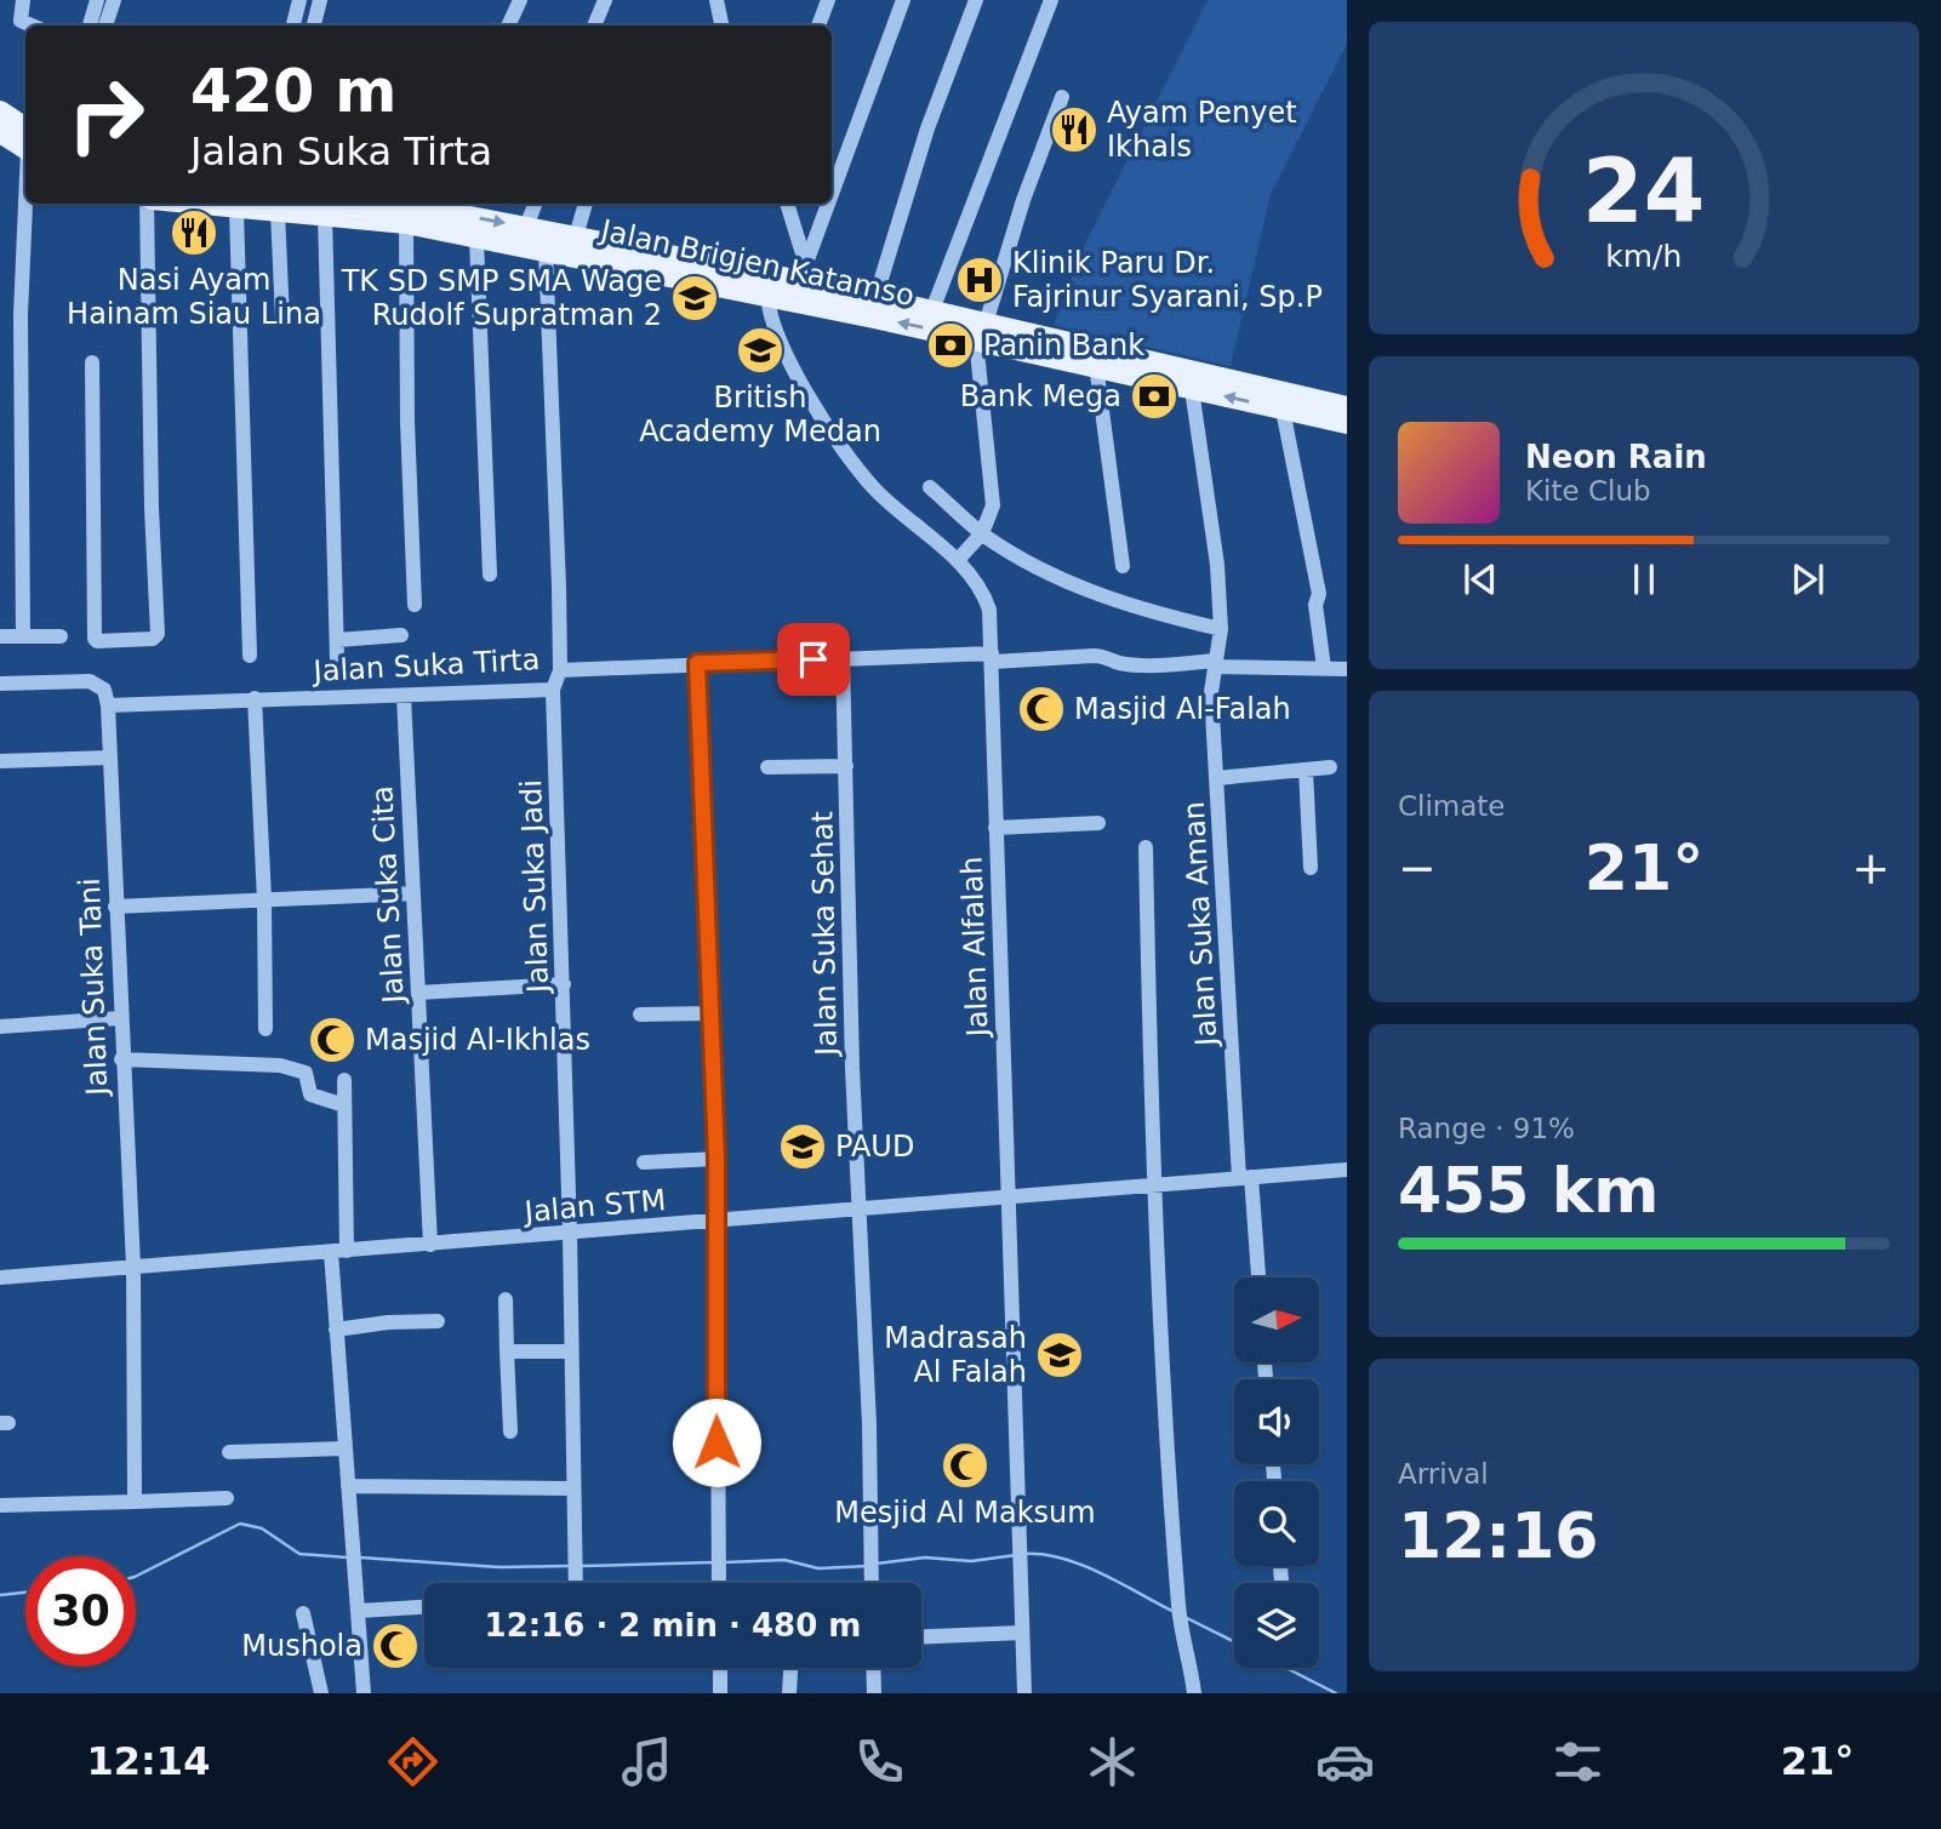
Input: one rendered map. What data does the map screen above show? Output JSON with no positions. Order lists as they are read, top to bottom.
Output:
{
  "streets": {
    "main road": ["Jalan Brigjen Katamso"],
    "street": [
      "Jalan Suka Tirta",
      "Jalan Suka Jadi",
      "Jalan Suka Cita",
      "Jalan Suka Aman",
      "Jalan Suka Sehat",
      "Jalan Alfalah",
      "Jalan Suka Tani",
      "Jalan STM"
    ]
  },
  "crossings": [
    ["Jalan Brigjen Katamso", "Jalan Suka Aman"],
    ["Jalan Brigjen Katamso", "Jalan Alfalah"],
    ["Jalan Suka Tirta", "Jalan Suka Jadi"],
    ["Jalan Suka Tirta", "Jalan Suka Cita"],
    ["Jalan Suka Tirta", "Jalan Suka Aman"],
    ["Jalan Suka Tirta", "Jalan Suka Sehat"],
    ["Jalan Suka Tirta", "Jalan Alfalah"],
    ["Jalan Suka Tirta", "Jalan Suka Tani"],
    ["Jalan Suka Jadi", "Jalan STM"],
    ["Jalan Suka Cita", "Jalan STM"],
    ["Jalan Suka Aman", "Jalan STM"],
    ["Jalan Suka Sehat", "Jalan STM"],
    ["Jalan Alfalah", "Jalan STM"],
    ["Jalan Suka Tani", "Jalan STM"]
  ],
  "places": {
    "restaurant": ["Ayam Penyet Ikhals", "Nasi Ayam Hainam Siau Lina"],
    "hospital": ["Klinik Paru Dr. Fajrinur Syarani, Sp.P"],
    "school or university": [
      "TK SD SMP SMA Wage Rudolf Supratman 2",
      "British Academy Medan",
      "PAUD",
      "Madrasah Al Falah"
    ],
    "bank": ["Panin Bank", "Bank Mega"],
    "mosque": [
      "Masjid Al-Falah",
      "Masjid Al-Ikhlas",
      "Mesjid Al Maksum",
      "Mushola"
    ]
  },
  "north": "right",
  "page": {
    "turn": ["420 m", "Jalan Suka Tirta"],
    "song": ["Neon Rain", "Kite Club"],
    "tile": [
      "Climate",
      ["Range · 91%", "455 km"],
      ["Arrival", "12:16"]
    ],
    "heat": ["−", "21°", "+"],
    "limit": "30",
    "trip": "12:16 · 2 min · 480 m",
    "tabs": ["12:14", "21°"],
    "gauge": ["24", "km/h"]
  }
}
